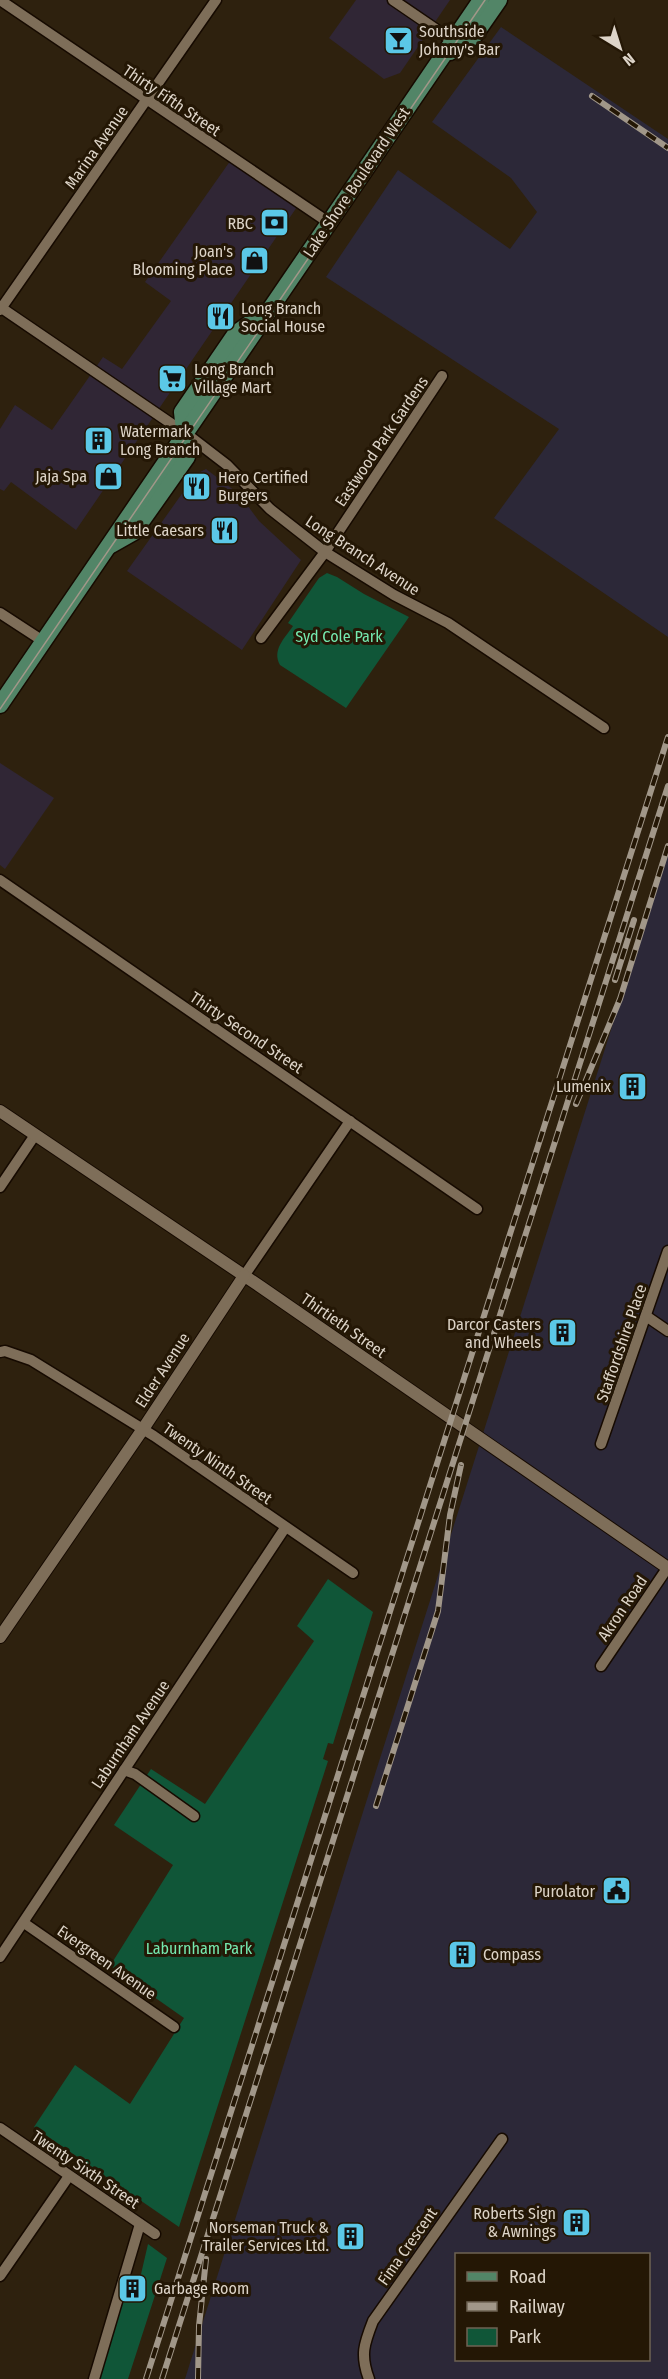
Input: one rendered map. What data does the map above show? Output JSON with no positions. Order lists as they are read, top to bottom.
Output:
{
  "streets": {
    "main road": ["Lake Shore Boulevard West"],
    "street": [
      "Thirty Fifth Street",
      "Marina Avenue",
      "Eastwood Park Gardens",
      "Long Branch Avenue",
      "Thirty Second Street",
      "Thirtieth Street",
      "Staffordshire Place",
      "Elder Avenue",
      "Twenty Ninth Street",
      "Akron Road",
      "Laburnham Avenue",
      "Evergreen Avenue",
      "Twenty Sixth Street",
      "Fima Crescent"
    ]
  },
  "crossings": [
    ["Thirty Fifth Street", "Marina Avenue"],
    ["Thirty Fifth Street", "Lake Shore Boulevard West"],
    ["Marina Avenue", "Long Branch Avenue"],
    ["Lake Shore Boulevard West", "Long Branch Avenue"],
    ["Eastwood Park Gardens", "Long Branch Avenue"],
    ["Thirty Second Street", "Elder Avenue"],
    ["Thirtieth Street", "Elder Avenue"],
    ["Thirtieth Street", "Akron Road"],
    ["Elder Avenue", "Twenty Ninth Street"],
    ["Twenty Ninth Street", "Laburnham Avenue"],
    ["Laburnham Avenue", "Evergreen Avenue"]
  ],
  "parks": ["Syd Cole Park", "Laburnham Park"],
  "places": {
    "bar": ["Southside Johnny's Bar"],
    "bank": ["RBC"],
    "shop": ["Joan's Blooming Place", "Jaja Spa"],
    "restaurant": ["Long Branch Social House", "Hero Certified Burgers", "Little Caesars"],
    "supermarket": ["Long Branch Village Mart"],
    "building": [
      "Watermark Long Branch",
      "Lumenix",
      "Darcor Casters and Wheels",
      "Compass",
      "Roberts Sign & Awnings",
      "Norseman Truck & Trailer Services Ltd.",
      "Garbage Room"
    ],
    "public building": ["Purolator"]
  },
  "legend": ["Road", "Railway", "Park"],
  "north": "bottom right"
}
